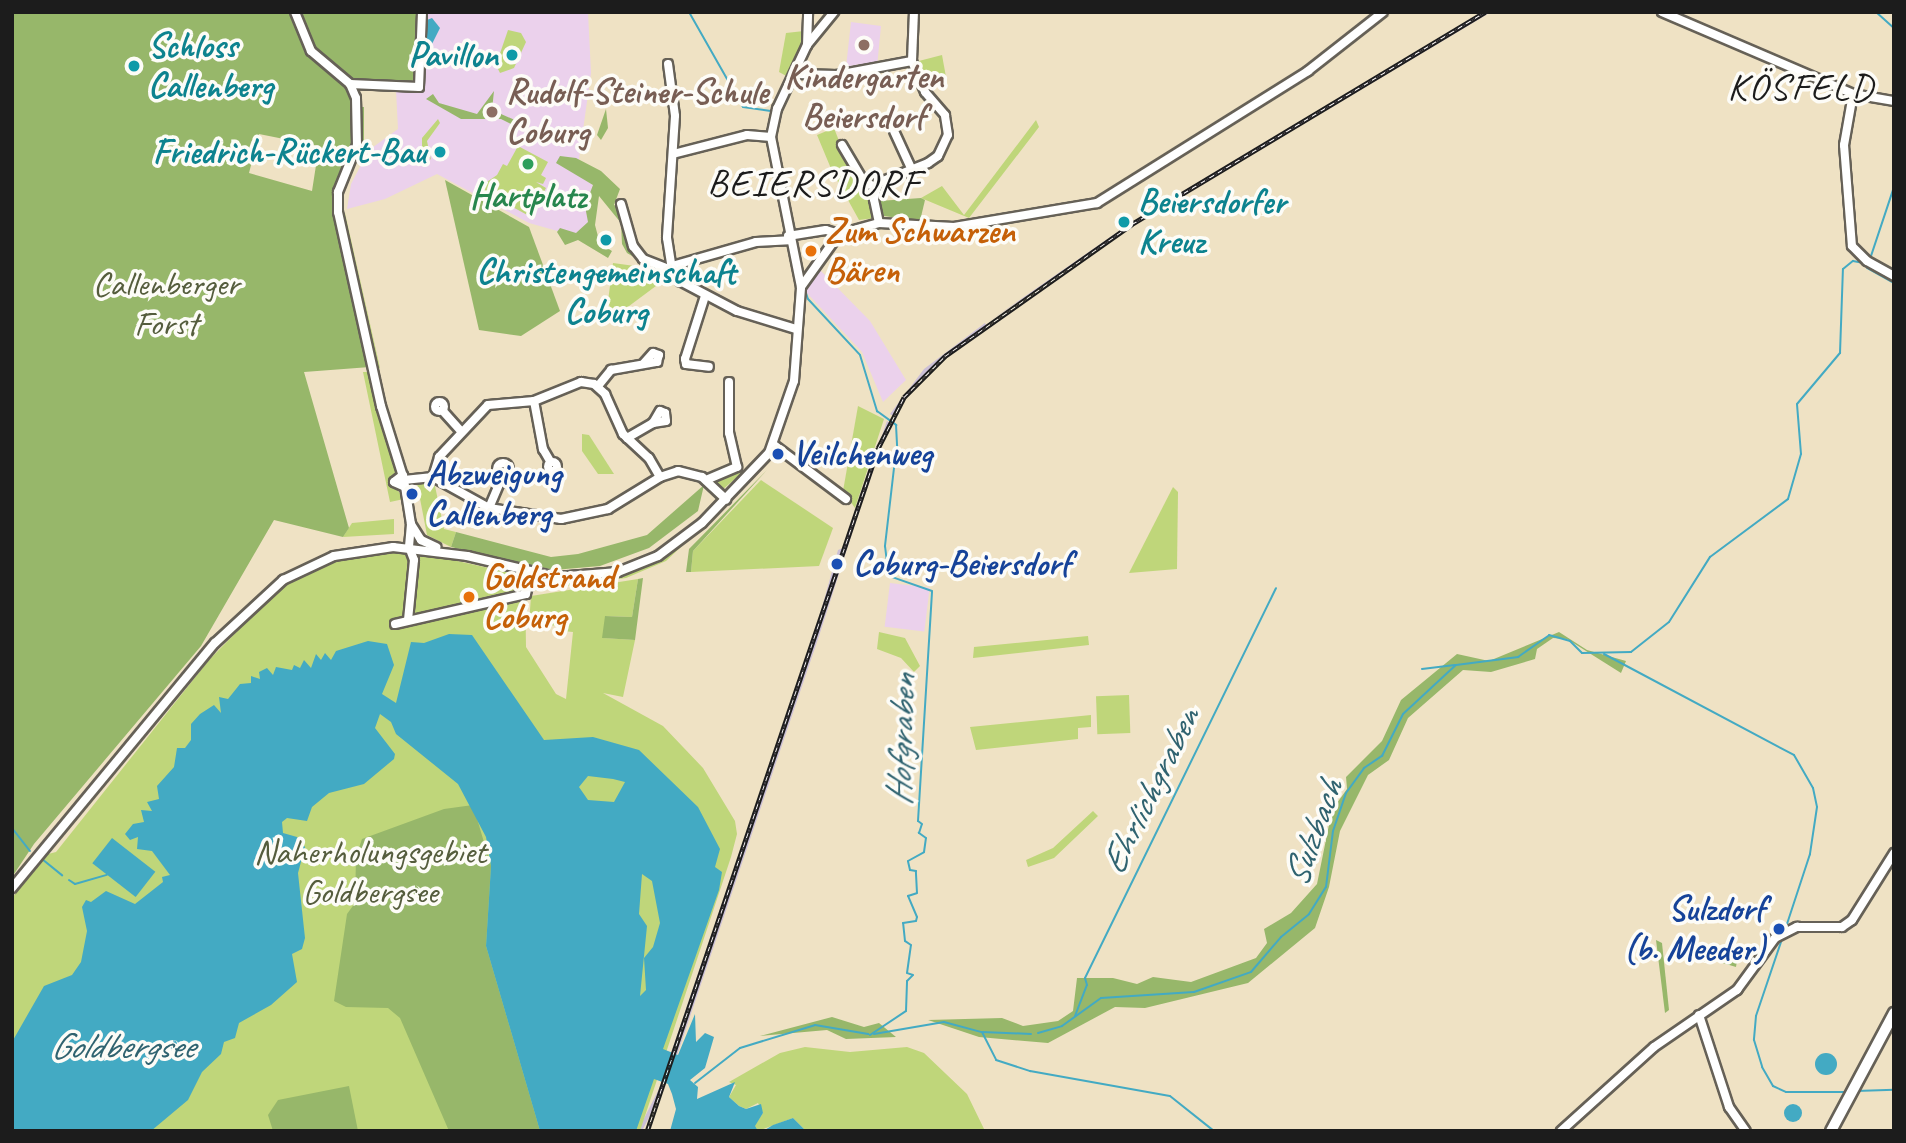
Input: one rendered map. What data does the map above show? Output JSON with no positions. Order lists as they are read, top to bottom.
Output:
{
  "districts": ["KÖSFELD", "BEIERSDORF"],
  "water": [
    "Hofgraben",
    "Ehrlichgraben",
    "Sulzbach",
    "Goldbergsee"
  ],
  "parks": ["Callenberger Forst", "Naherholungsgebiet Goldbergsee"],
  "places": [
    "Kindergarten Beiersdorf",
    "Pavillon",
    "Schloss Callenberg",
    "Rudolf-Steiner-Schule Coburg",
    "Friedrich-Rückert-Bau",
    "Hartplatz",
    "Beiersdorfer Kreuz",
    "Christengemeinschaft Coburg",
    "Zum Schwarzen Bären",
    "Veilchenweg",
    "Abzweigung Callenberg",
    "Coburg-Beiersdorf",
    "Goldstrand Coburg",
    "Sulzdorf (b. Meeder)"
  ]
}
